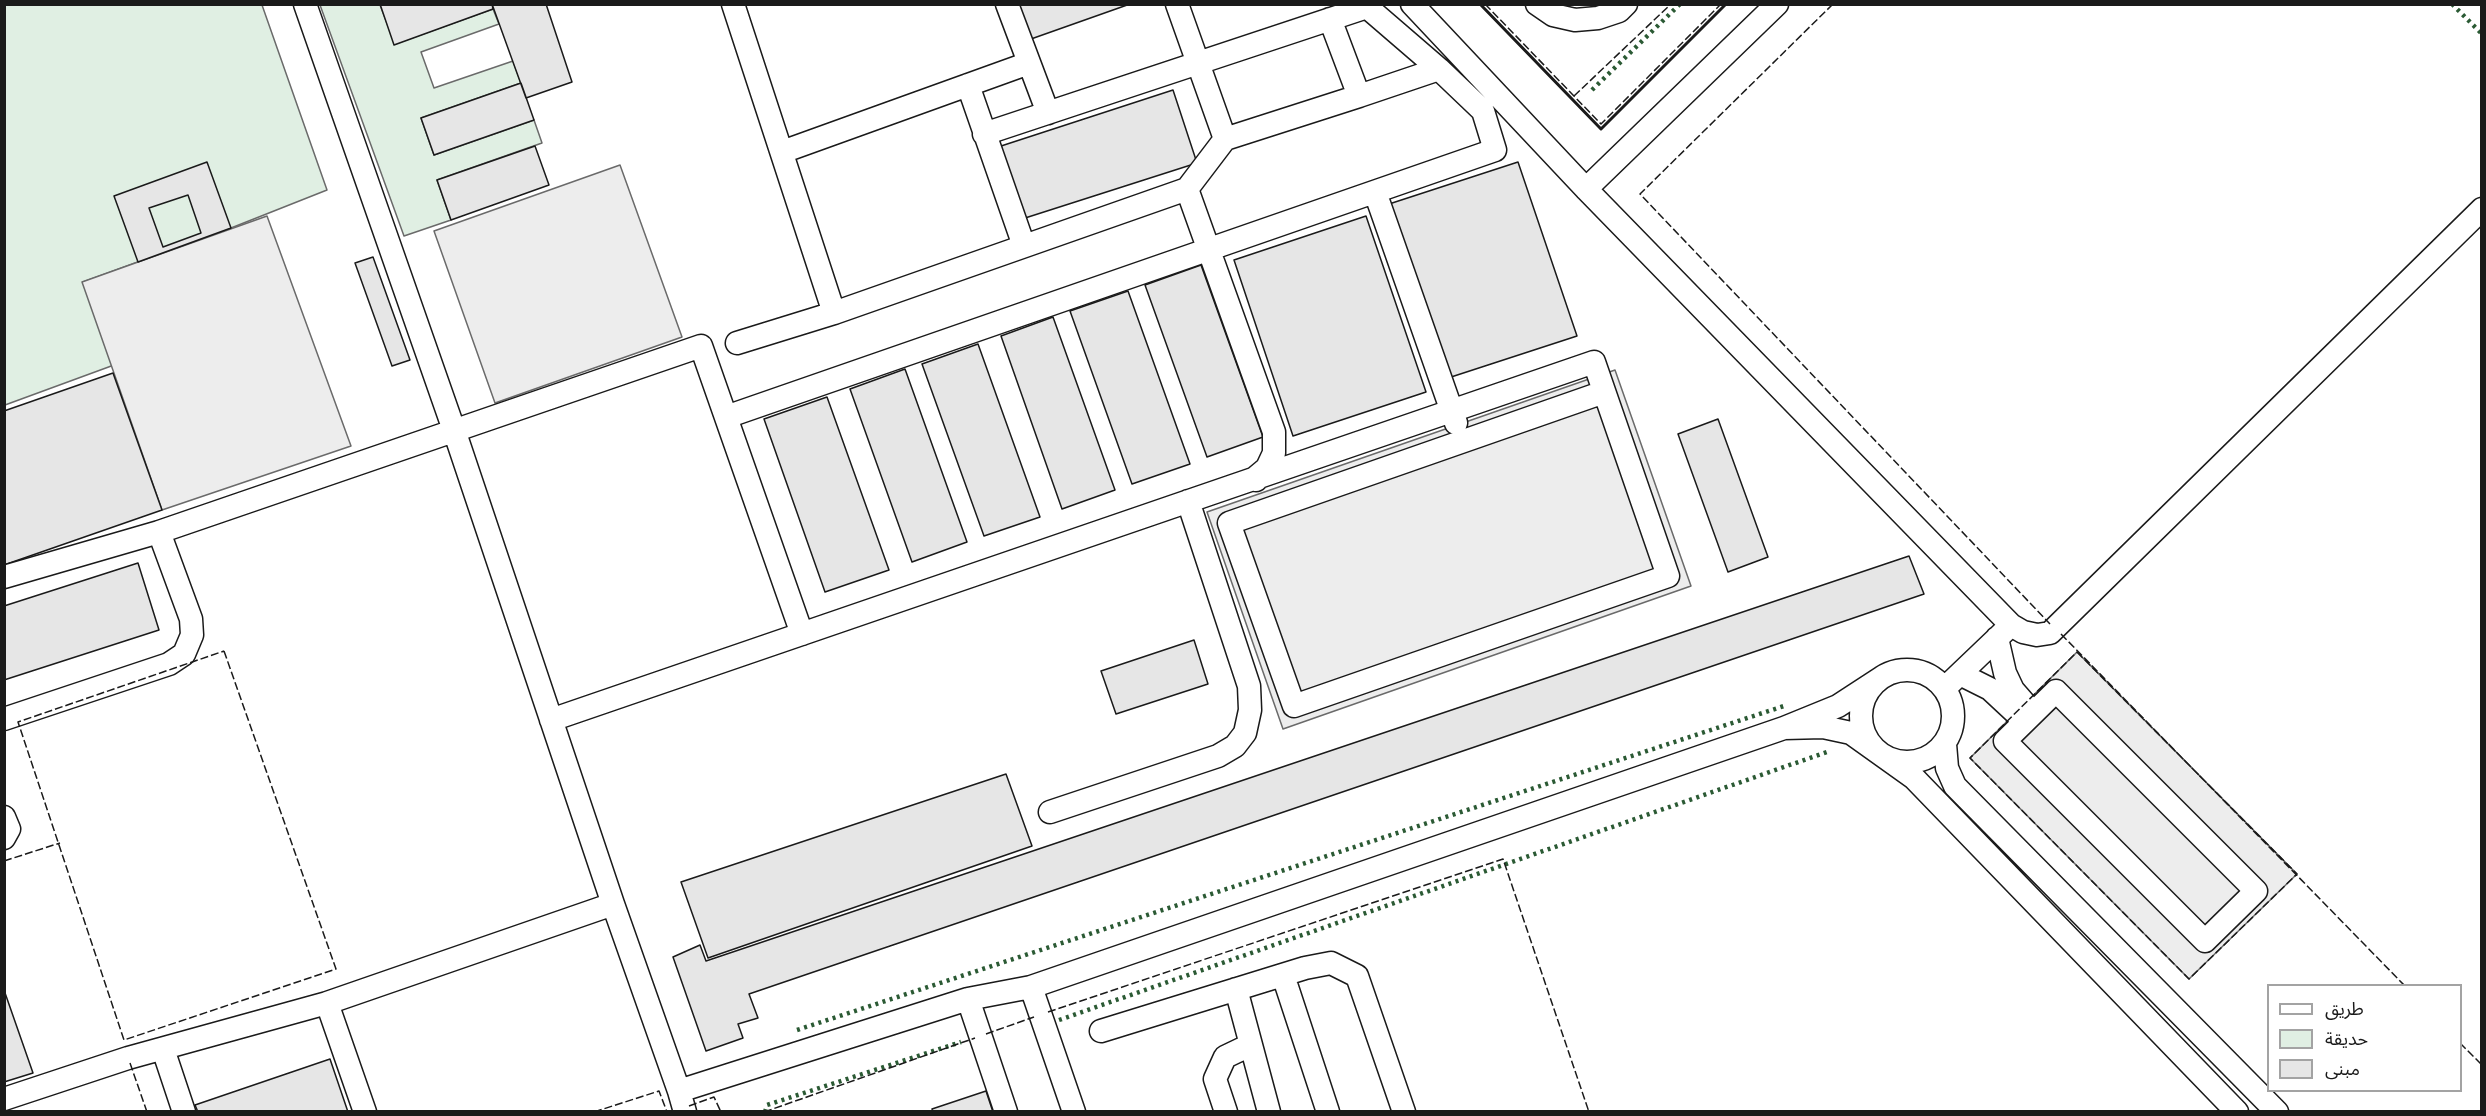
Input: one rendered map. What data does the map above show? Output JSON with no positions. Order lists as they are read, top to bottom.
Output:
{
  "legend": ["طريق", "حديقة", "مبنى"]
}
